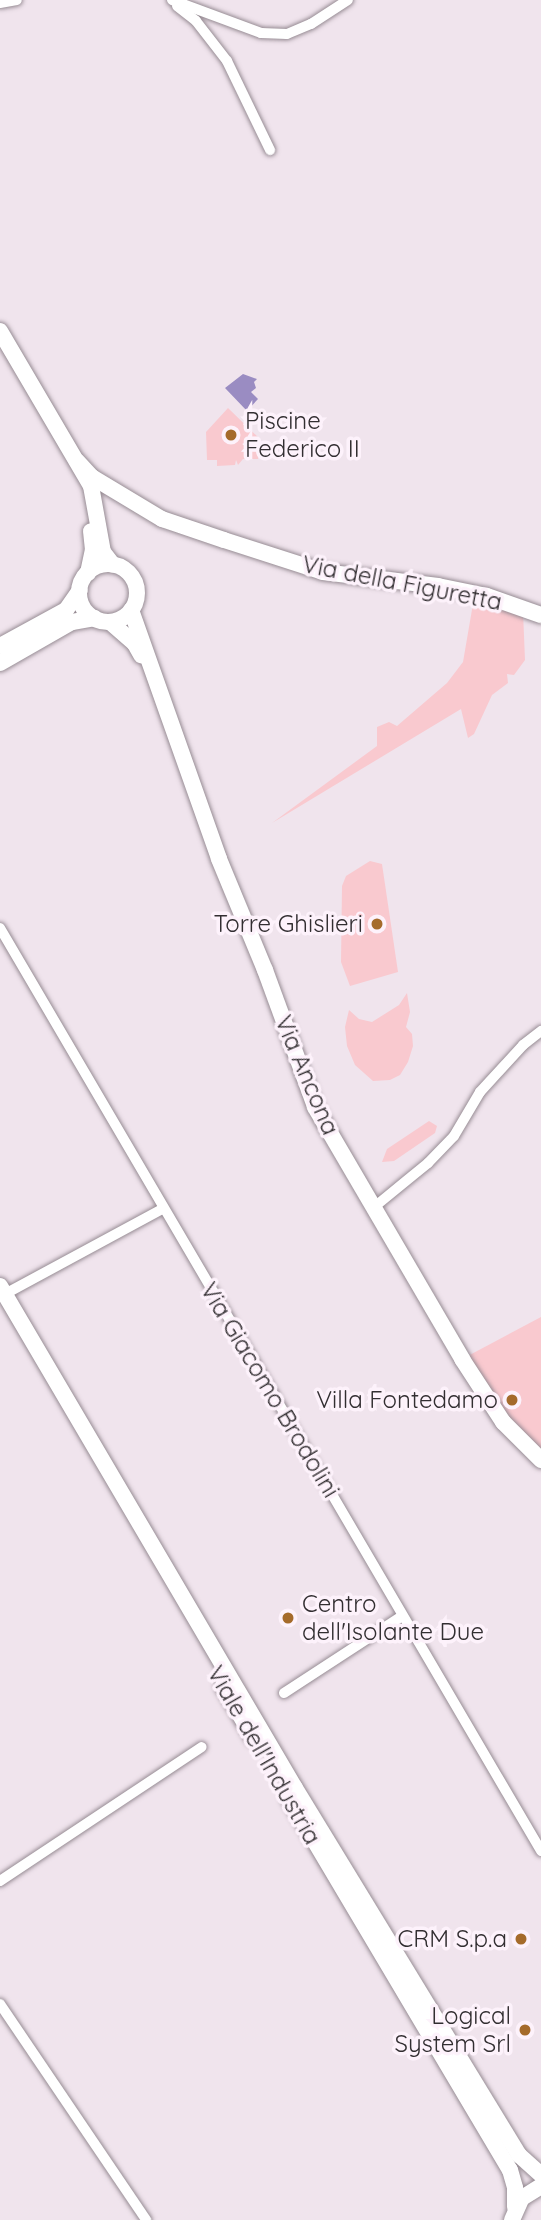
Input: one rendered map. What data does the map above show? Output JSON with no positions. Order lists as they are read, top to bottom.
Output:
{
  "streets": {
    "main road": ["Via della Figuretta", "Via Ancona", "Viale dell'Industria"],
    "street": ["Via Giacomo Brodolini"]
  },
  "crossings": [
    ["Via della Figuretta", "Via Ancona"]
  ],
  "places": [
    "Piscine Federico II",
    "Torre Ghislieri",
    "Villa Fontedamo",
    "Centro dell'Isolante Due",
    "CRM S.p.a",
    "Logical System Srl"
  ]
}
